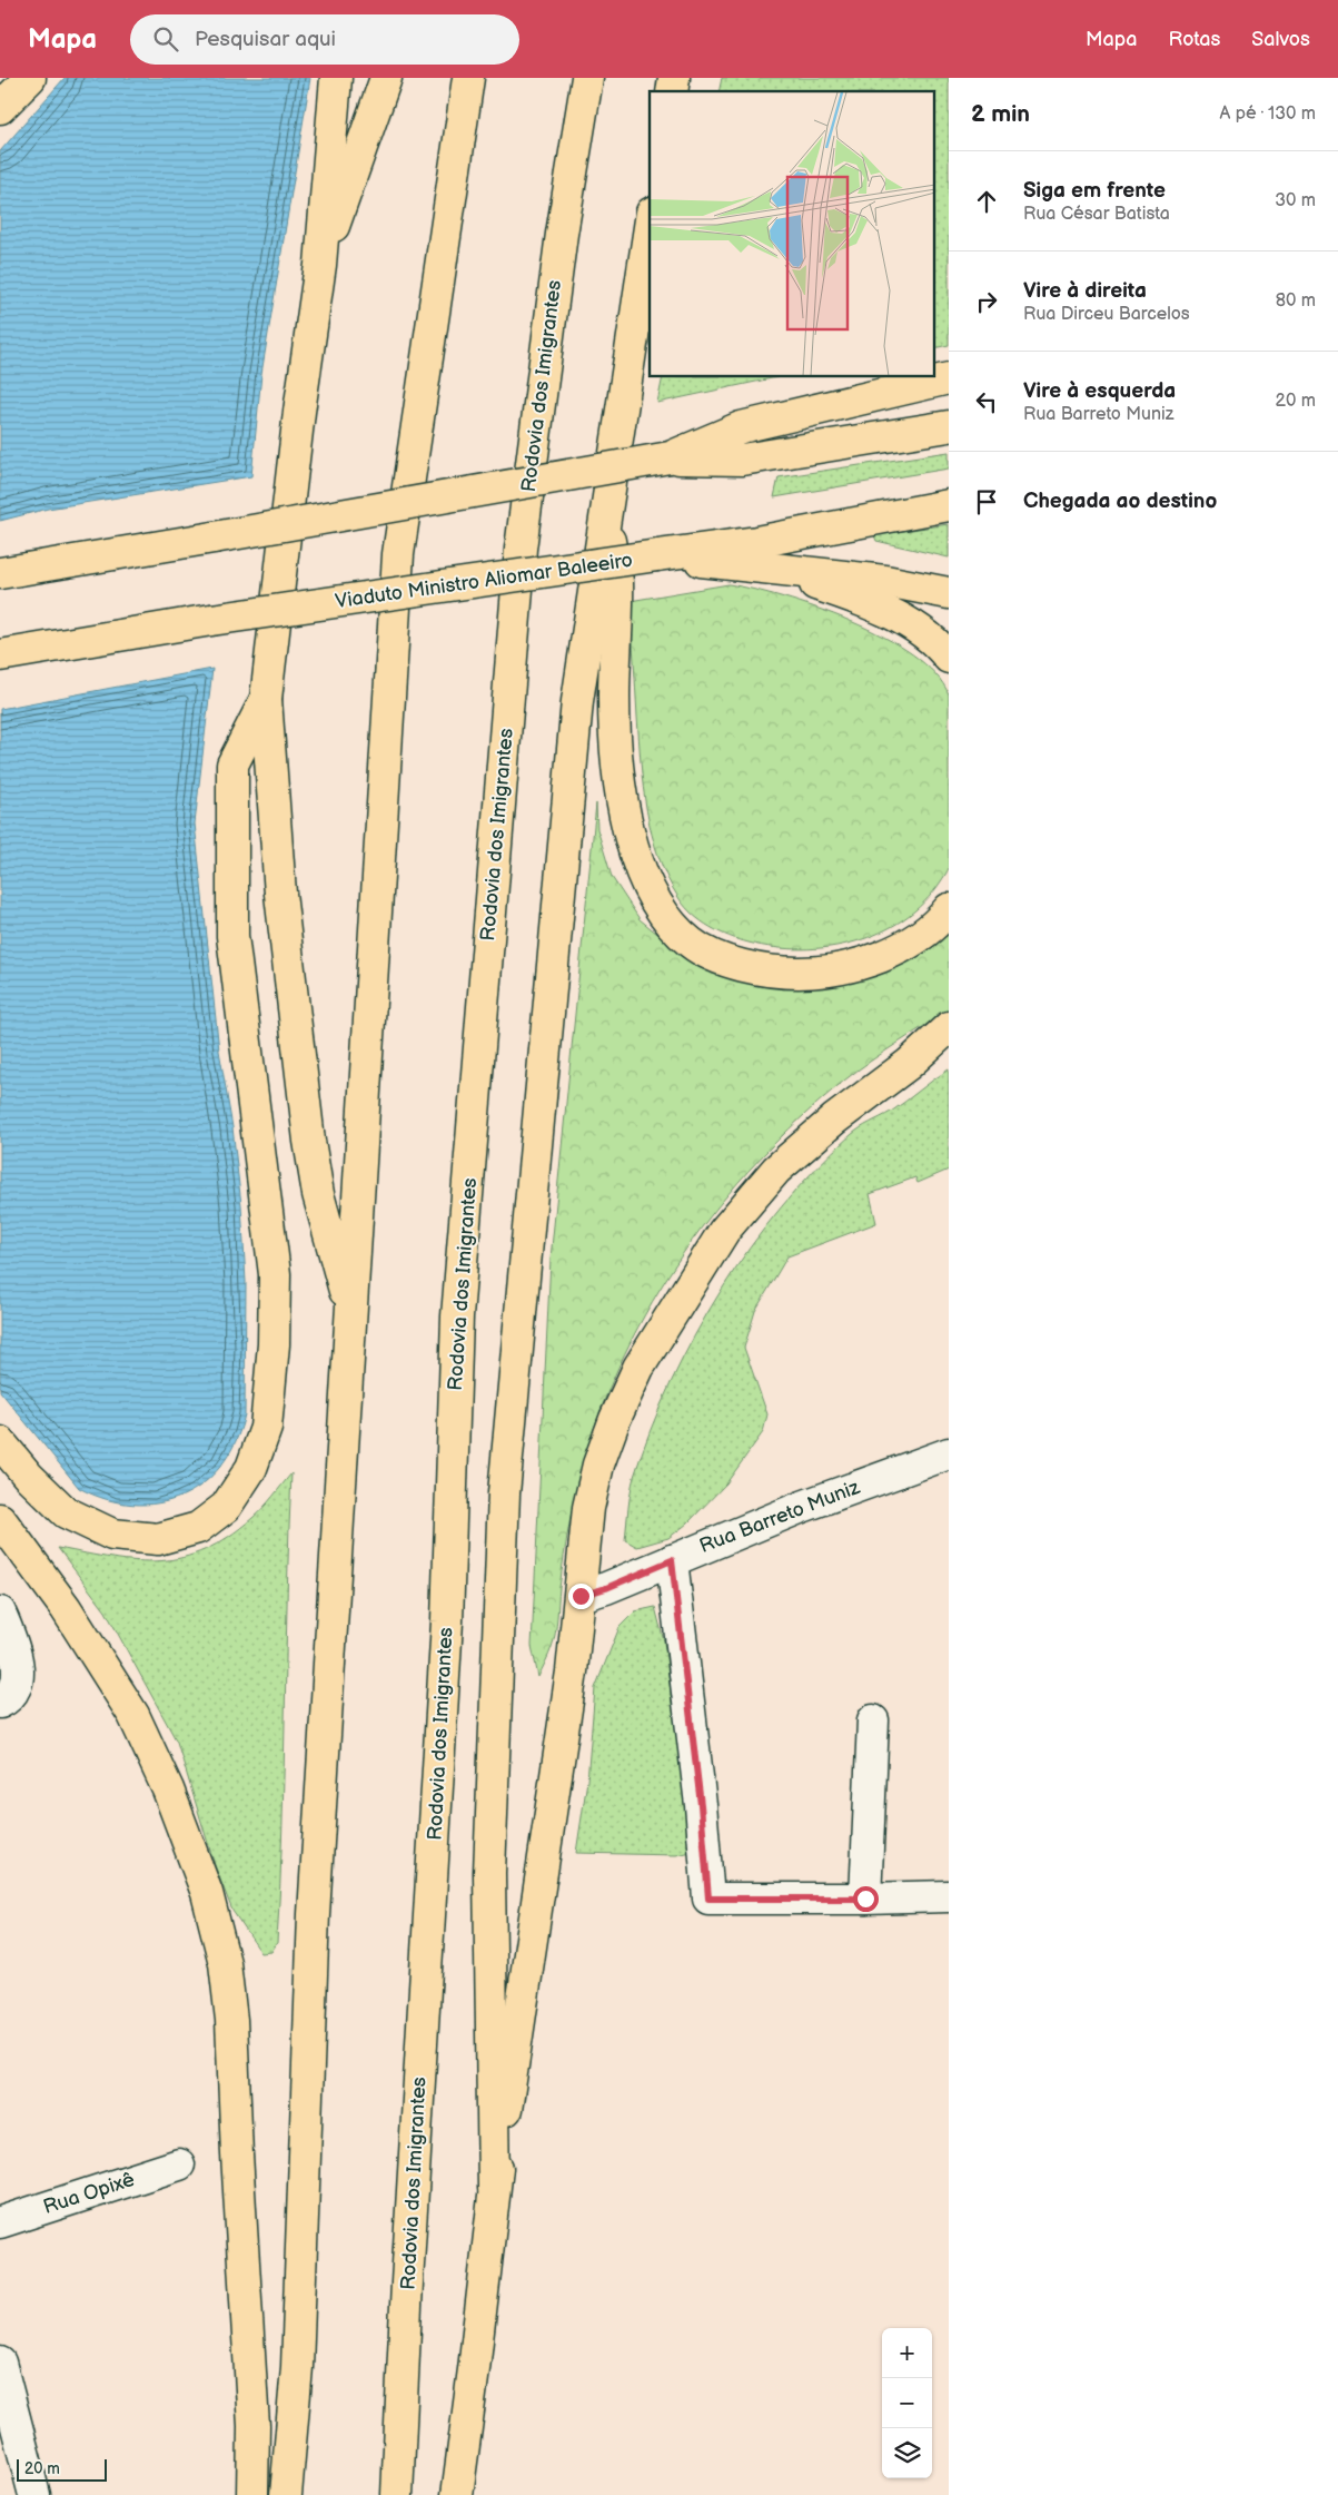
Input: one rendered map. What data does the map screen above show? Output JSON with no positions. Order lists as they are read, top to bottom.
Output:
{
  "streets": {
    "highway": ["Rodovia dos Imigrantes", "Viaduto Ministro Aliomar Baleeiro"],
    "street": ["Rua Barreto Muniz", "Rua Opixê"]
  },
  "scale_bar": "20 m",
  "page": {
    "header": "Mapa",
    "search": "Pesquisar aqui",
    "nav": ["Mapa", "Rotas", "Salvos"],
    "heading": ["2 min", "A pé · 130 m"],
    "list": [
      ["Siga em frente", "Rua César Batista", "30 m"],
      ["Vire à direita", "Rua Dirceu Barcelos", "80 m"],
      ["Vire à esquerda", "Rua Barreto Muniz", "20 m"],
      "Chegada ao destino"
    ],
    "map_buttons": ["+", "−"],
    "scale": "20 m"
  }
}
